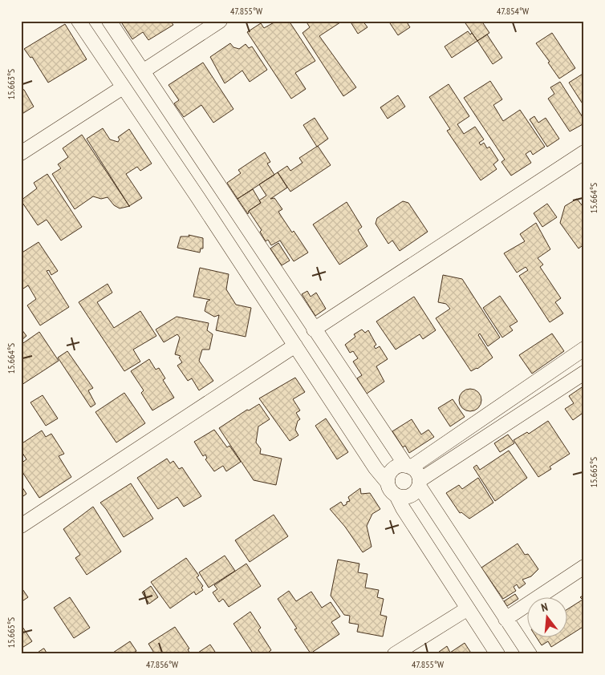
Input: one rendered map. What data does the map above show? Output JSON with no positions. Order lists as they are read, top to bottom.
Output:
{
  "north": "top",
  "coordinates": [
    "47.855°W",
    "47.854°W",
    "15.663°S",
    "15.664°S",
    "15.665°S",
    "47.856°W"
  ]
}
